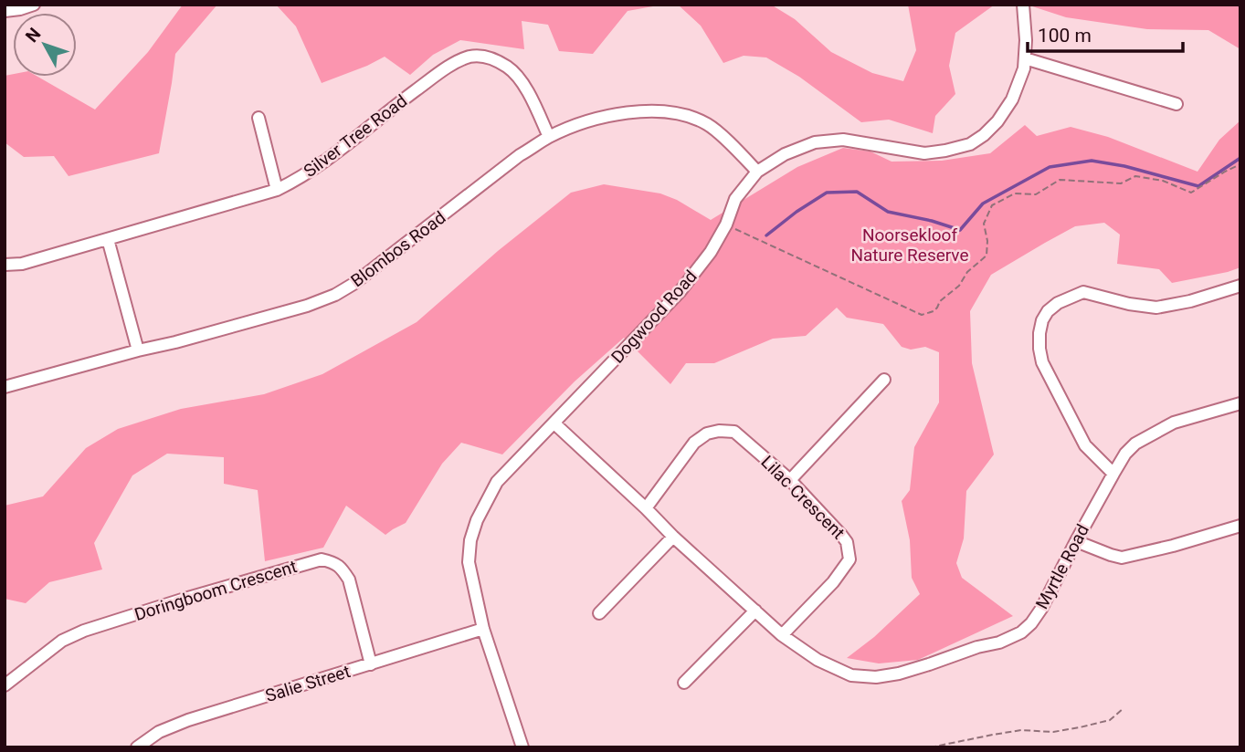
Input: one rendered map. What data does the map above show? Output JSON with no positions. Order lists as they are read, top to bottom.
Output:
{
  "streets": {
    "street": [
      "Silver Tree Road",
      "Blombos Road",
      "Dogwood Road",
      "Lilac Crescent",
      "Myrtle Road",
      "Doringboom Crescent",
      "Salie Street"
    ]
  },
  "crossings": [
    ["Silver Tree Road", "Blombos Road"],
    ["Blombos Road", "Dogwood Road"],
    ["Dogwood Road", "Myrtle Road"],
    ["Dogwood Road", "Salie Street"],
    ["Lilac Crescent", "Myrtle Road"],
    ["Doringboom Crescent", "Salie Street"]
  ],
  "parks": ["Noorsekloof Nature Reserve"],
  "scale_bar": "100 m",
  "north": "top left"
}
